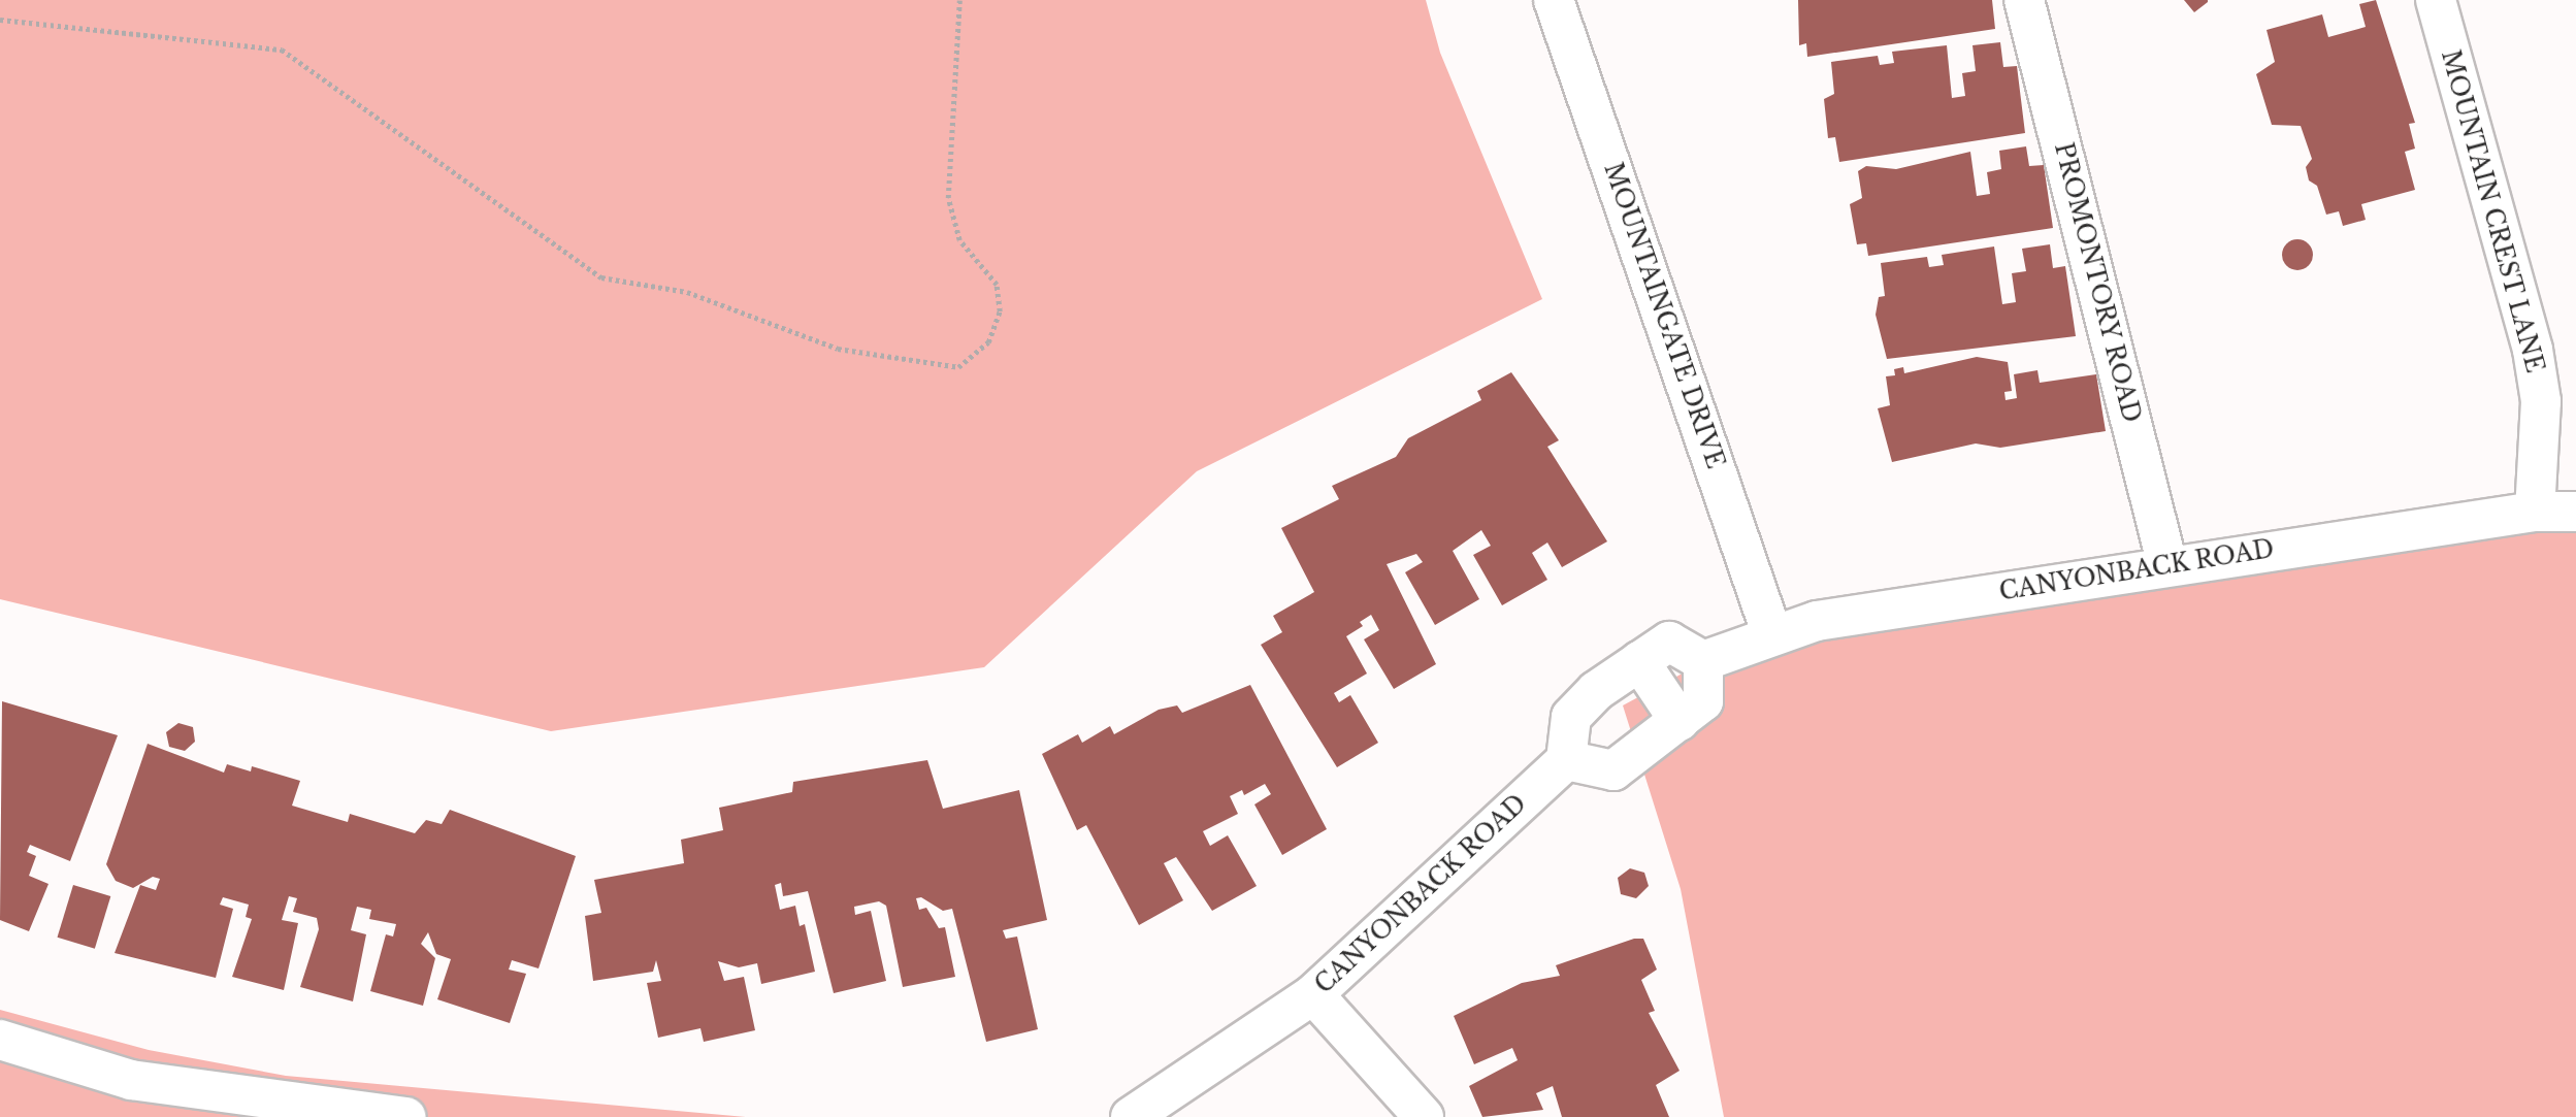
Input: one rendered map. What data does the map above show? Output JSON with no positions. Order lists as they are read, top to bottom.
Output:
{
  "streets": {
    "street": [
      "MOUNTAIN CREST LANE",
      "PROMONTORY ROAD",
      "MOUNTAINGATE DRIVE",
      "CANYONBACK ROAD"
    ]
  },
  "crossings": [
    ["MOUNTAIN CREST LANE", "CANYONBACK ROAD"],
    ["PROMONTORY ROAD", "CANYONBACK ROAD"],
    ["MOUNTAINGATE DRIVE", "CANYONBACK ROAD"]
  ]
}
